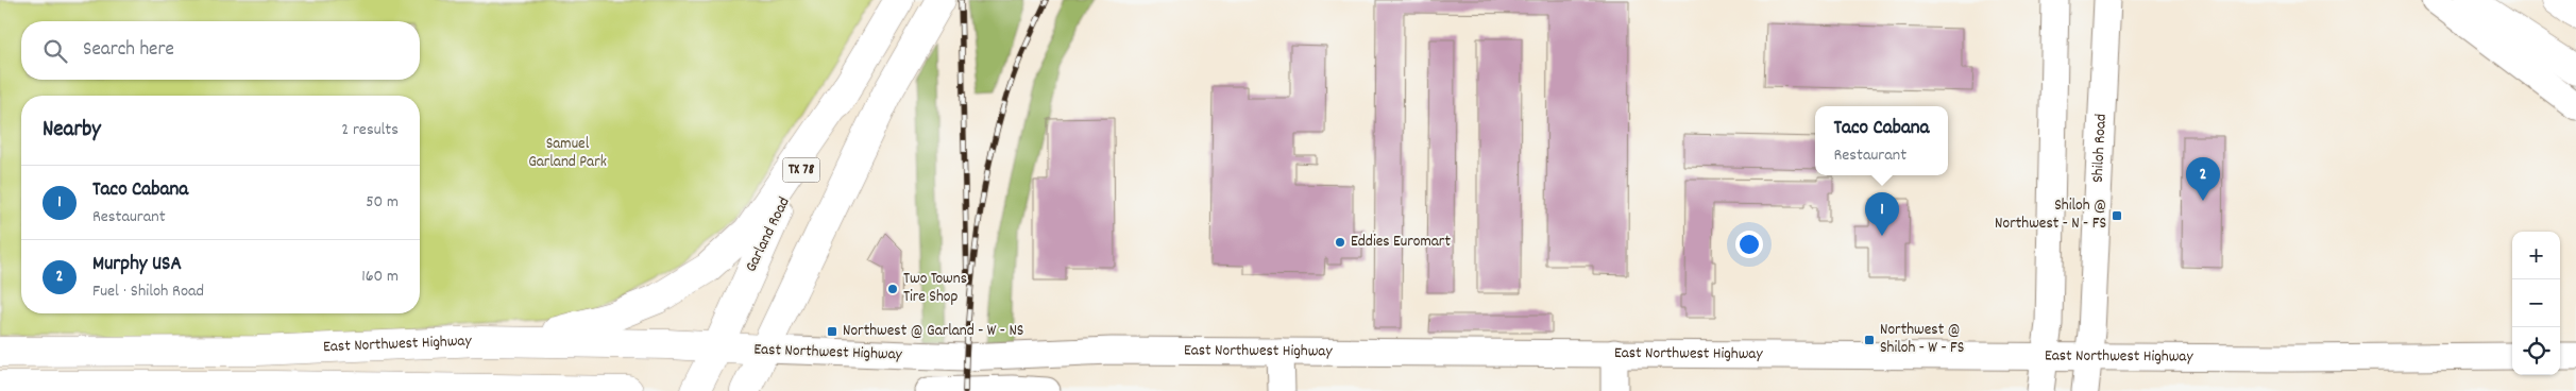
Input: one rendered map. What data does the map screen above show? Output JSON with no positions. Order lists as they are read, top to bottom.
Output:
{
  "streets": {
    "main road": [
      "Shiloh Road",
      "TX 78",
      "Garland Road",
      "East Northwest Highway"
    ]
  },
  "crossings": [
    ["Shiloh Road", "East Northwest Highway"],
    ["TX 78", "East Northwest Highway"],
    ["Garland Road", "East Northwest Highway"]
  ],
  "parks": ["Samuel Garland Park"],
  "places": {
    "transit": ["Shiloh @ Northwest - N - FS", "Northwest @ Garland - W - NS", "Northwest @ Shiloh - W - FS"],
    "other": ["Eddies Euromart", "Two Towns Tire Shop"]
  },
  "page": {
    "search": "Search here",
    "heading": ["Nearby", "2 results"],
    "popup": ["Taco Cabana", "Restaurant"],
    "pins": ["2", "1"],
    "list": [
      {
        "mark": "1",
        "name": "Taco Cabana",
        "note": "Restaurant",
        "value": "50 m"
      },
      {
        "mark": "2",
        "name": "Murphy USA",
        "note": "Fuel · Shiloh Road",
        "value": "160 m"
      }
    ],
    "map_buttons": ["+", "−"]
  }
}
